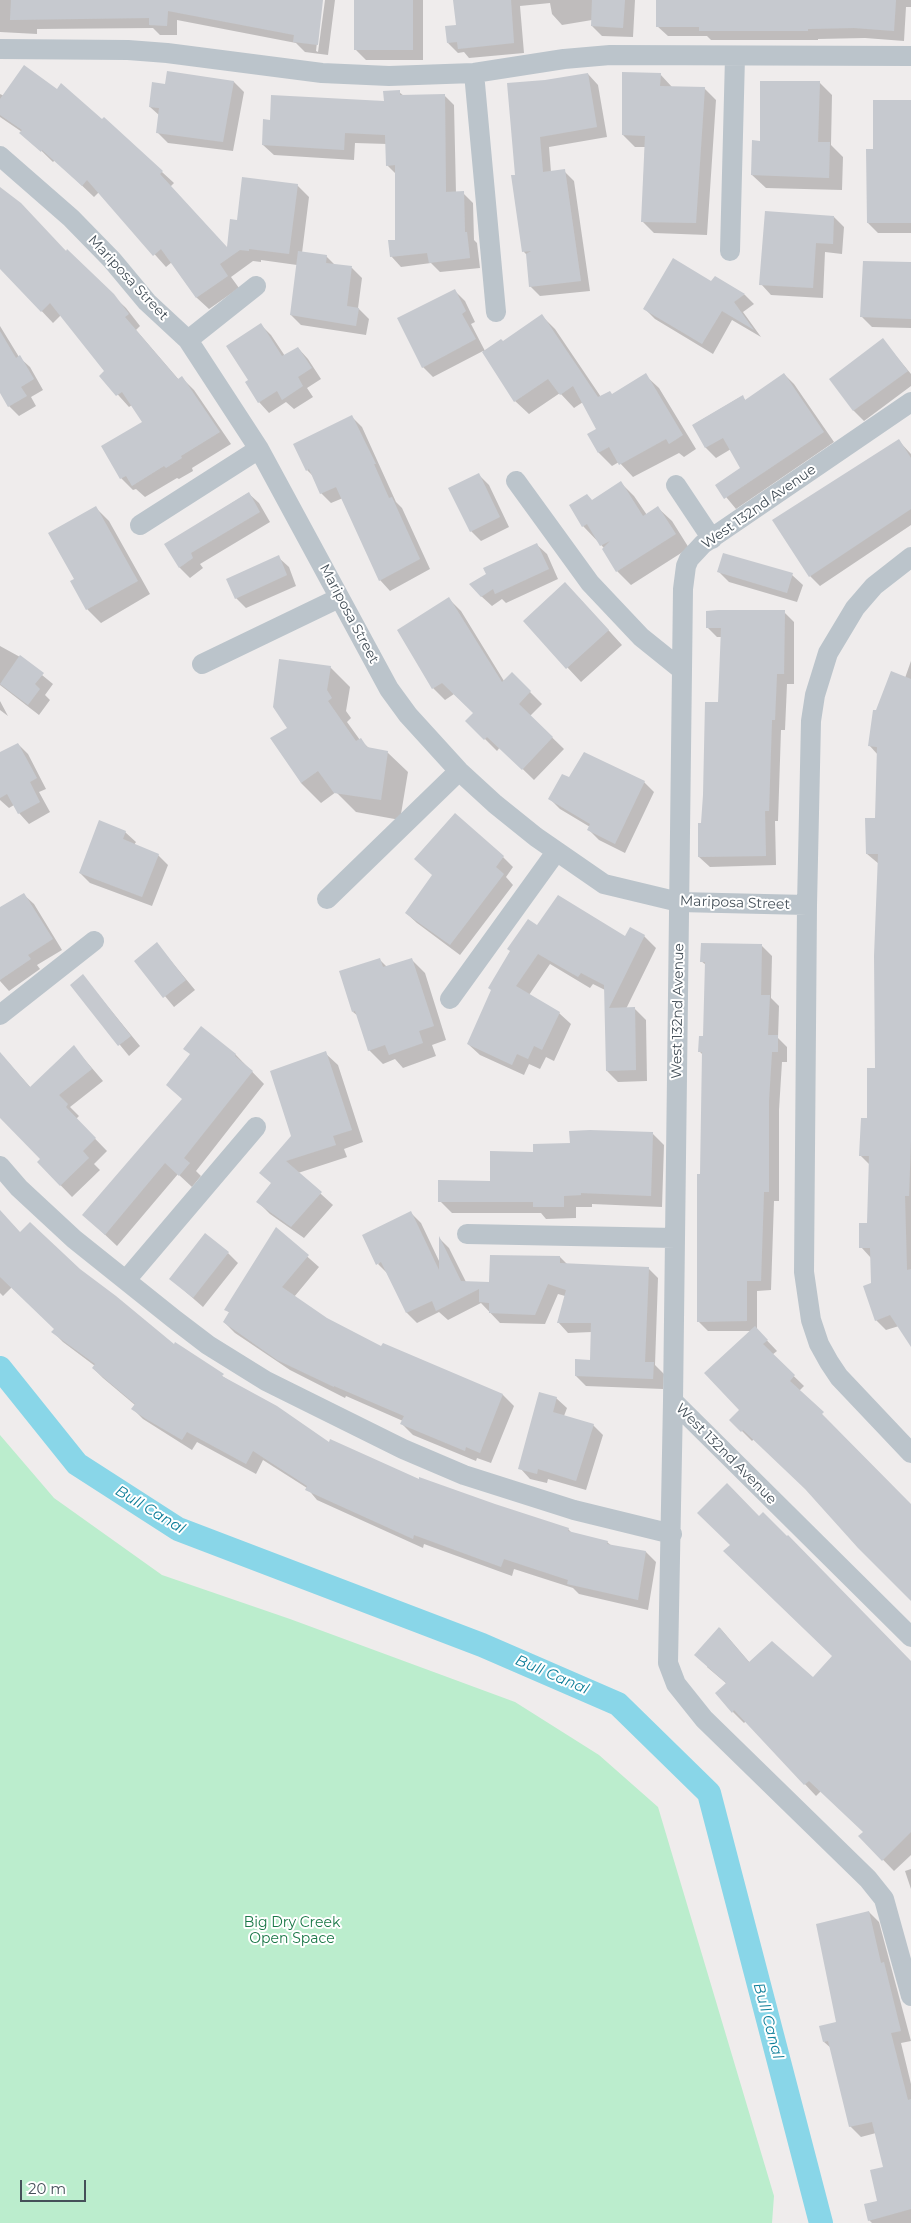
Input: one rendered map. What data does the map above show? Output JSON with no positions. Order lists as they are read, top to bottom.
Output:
{
  "streets": {
    "street": ["Mariposa Street", "West 132nd Avenue"]
  },
  "crossings": [
    ["Mariposa Street", "West 132nd Avenue"]
  ],
  "water": ["Bull Canal"],
  "parks": ["Big Dry Creek Open Space"],
  "scale_bar": "20 m"
}
